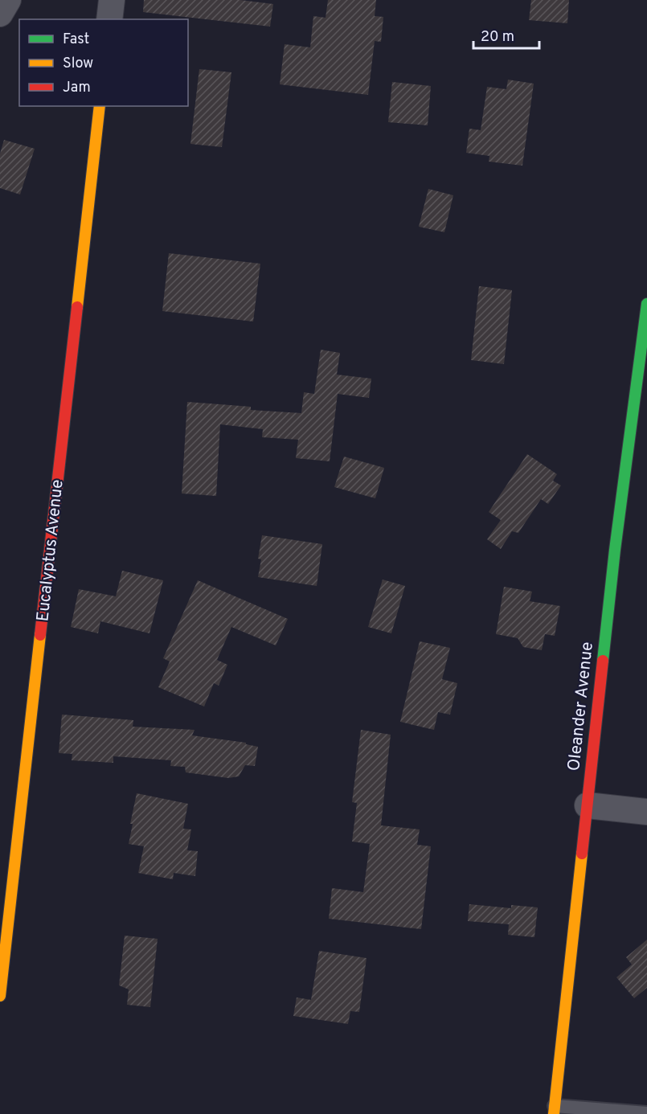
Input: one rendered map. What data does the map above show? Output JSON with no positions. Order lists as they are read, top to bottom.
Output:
{
  "streets": {
    "street": ["Eucalyptus Avenue", "Oleander Avenue"]
  },
  "legend": ["Fast", "Slow", "Jam"],
  "scale_bar": "20 m"
}
